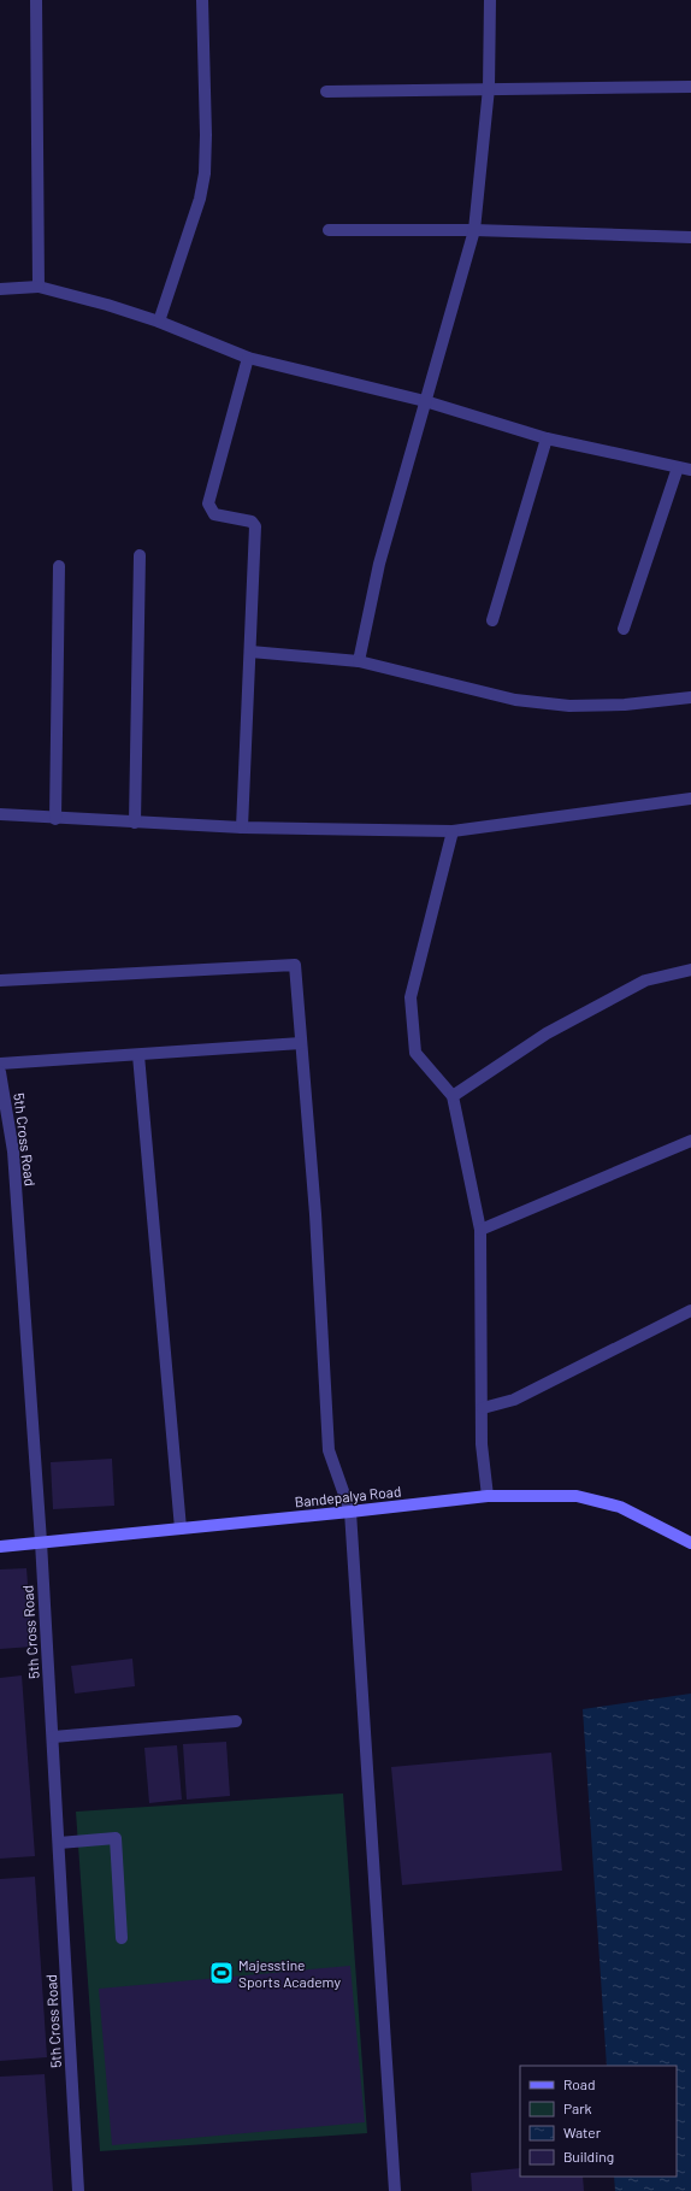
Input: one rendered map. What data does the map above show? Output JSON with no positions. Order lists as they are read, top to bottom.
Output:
{
  "streets": {
    "street": ["5th Cross Road", "Bandepalya Road"]
  },
  "crossings": [
    ["5th Cross Road", "Bandepalya Road"]
  ],
  "places": {
    "sports": ["Majesstine Sports Academy"]
  },
  "legend": [
    "Road",
    "Park",
    "Water",
    "Building"
  ]
}
